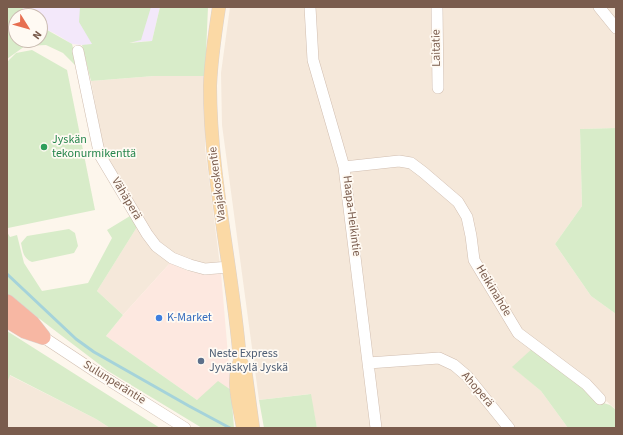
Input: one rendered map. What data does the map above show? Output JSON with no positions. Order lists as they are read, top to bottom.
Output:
{
  "streets": {
    "main road": ["Vaajakoskentie"],
    "street": [
      "Laitatie",
      "Vähäperä",
      "Haapa-Heikintie",
      "Heikinahde",
      "Sulunperäntie",
      "Ahoperä"
    ]
  },
  "crossings": [
    ["Vaajakoskentie", "Vähäperä"],
    ["Haapa-Heikintie", "Heikinahde"],
    ["Haapa-Heikintie", "Ahoperä"]
  ],
  "places": ["Jyskän tekonurmikenttä", "K-Market", "Neste Express Jyväskylä Jyskä"],
  "north": "bottom right"
}
